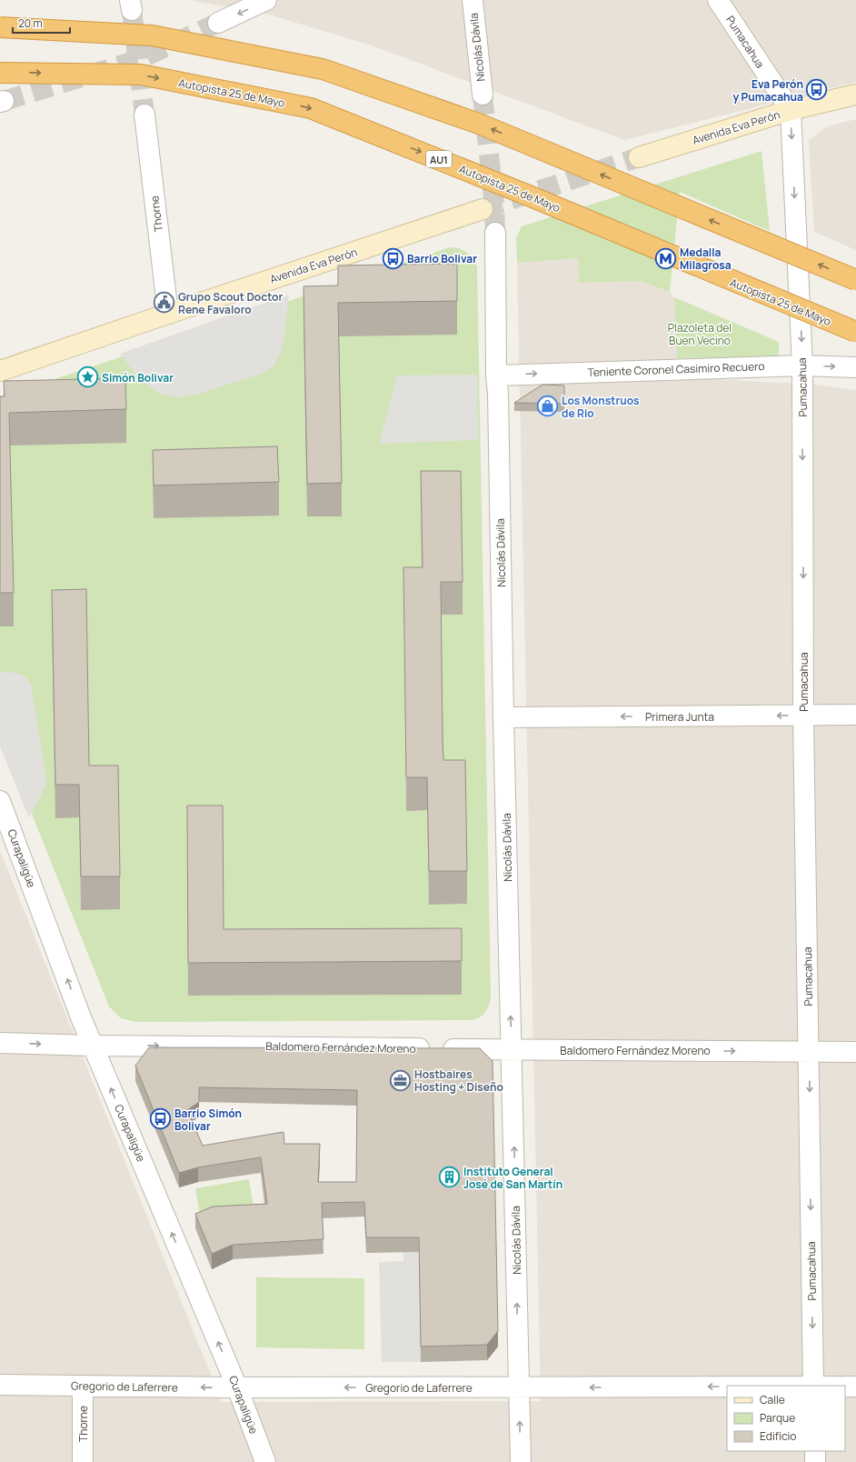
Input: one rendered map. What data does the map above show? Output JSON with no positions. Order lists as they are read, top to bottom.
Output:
{
  "streets": {
    "highway": ["Autopista 25 de Mayo", "AU1"],
    "main road": ["Avenida Eva Perón"],
    "street": [
      "Pumacahua",
      "Nicolás Dávila",
      "Thorne",
      "Teniente Coronel Casimiro Recuero",
      "Primera Junta",
      "Curapaligüe",
      "Baldomero Fernández Moreno",
      "Gregorio de Laferrere"
    ]
  },
  "crossings": [
    ["Pumacahua", "Avenida Eva Perón"],
    ["Pumacahua", "Teniente Coronel Casimiro Recuero"],
    ["Pumacahua", "Primera Junta"],
    ["Pumacahua", "Baldomero Fernández Moreno"],
    ["Nicolás Dávila", "Teniente Coronel Casimiro Recuero"],
    ["Nicolás Dávila", "Primera Junta"],
    ["Nicolás Dávila", "Baldomero Fernández Moreno"],
    ["Nicolás Dávila", "Gregorio de Laferrere"],
    ["Avenida Eva Perón", "Thorne"],
    ["Thorne", "Gregorio de Laferrere"],
    ["Curapaligüe", "Baldomero Fernández Moreno"],
    ["Curapaligüe", "Gregorio de Laferrere"]
  ],
  "one_way": [
    "Pumacahua",
    "Nicolás Dávila",
    "Teniente Coronel Casimiro Recuero",
    "Primera Junta",
    "Curapaligüe",
    "Baldomero Fernández Moreno",
    "Gregorio de Laferrere"
  ],
  "parks": ["Plazoleta del Buen Vecino"],
  "places": {
    "bus stop": ["Eva Perón y Pumacahua", "Barrio Bolivar", "Barrio Simón Bolivar"],
    "metro station": ["Medalla Milagrosa"],
    "public building": ["Grupo Scout Doctor Rene Favaloro"],
    "place": ["Simón Bolivar"],
    "shop": ["Los Monstruos de Rio"],
    "office": ["Hostbaires Hosting + Diseño"],
    "building": ["Instituto General José de San Martín"]
  },
  "legend": ["Calle", "Parque", "Edificio"],
  "scale_bar": "20 m"
}
